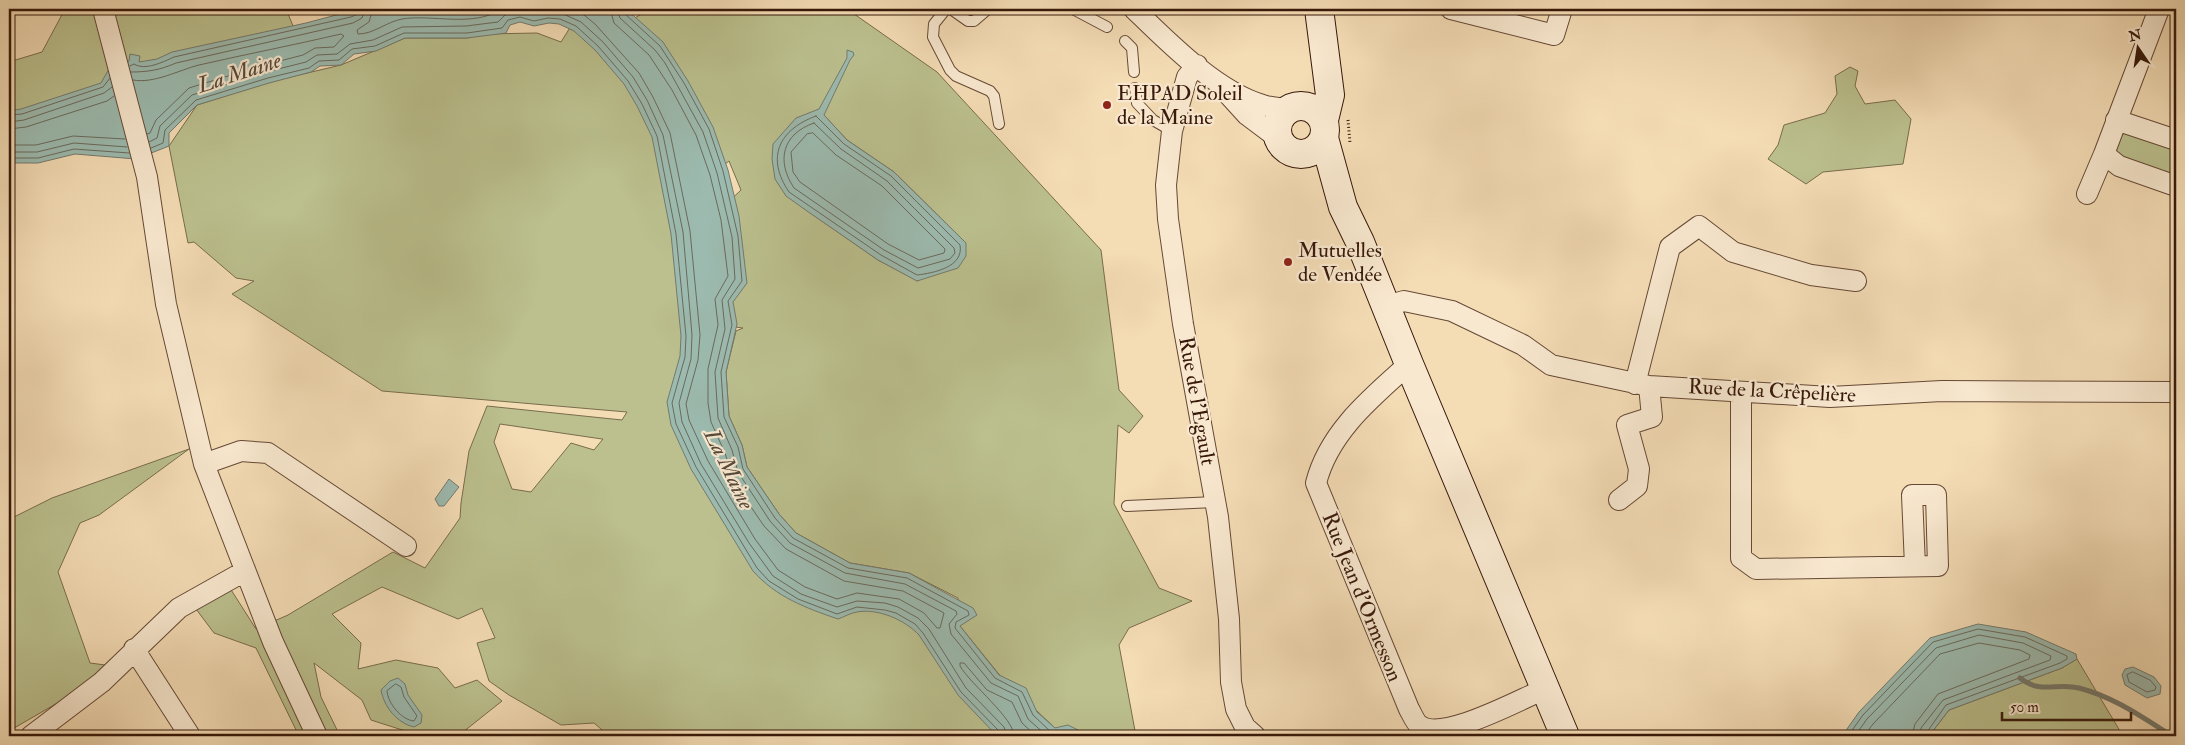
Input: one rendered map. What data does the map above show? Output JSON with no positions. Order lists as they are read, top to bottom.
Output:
{
  "streets": {
    "street": ["Rue de la Crêpelière", "Rue de l'Egault", "Rue Jean d'Ormesson"]
  },
  "water": ["La Maine"],
  "places": ["EHPAD Soleil de la Maine", "Mutuelles de Vendée"],
  "scale_bar": "50 m",
  "north": "top"
}
